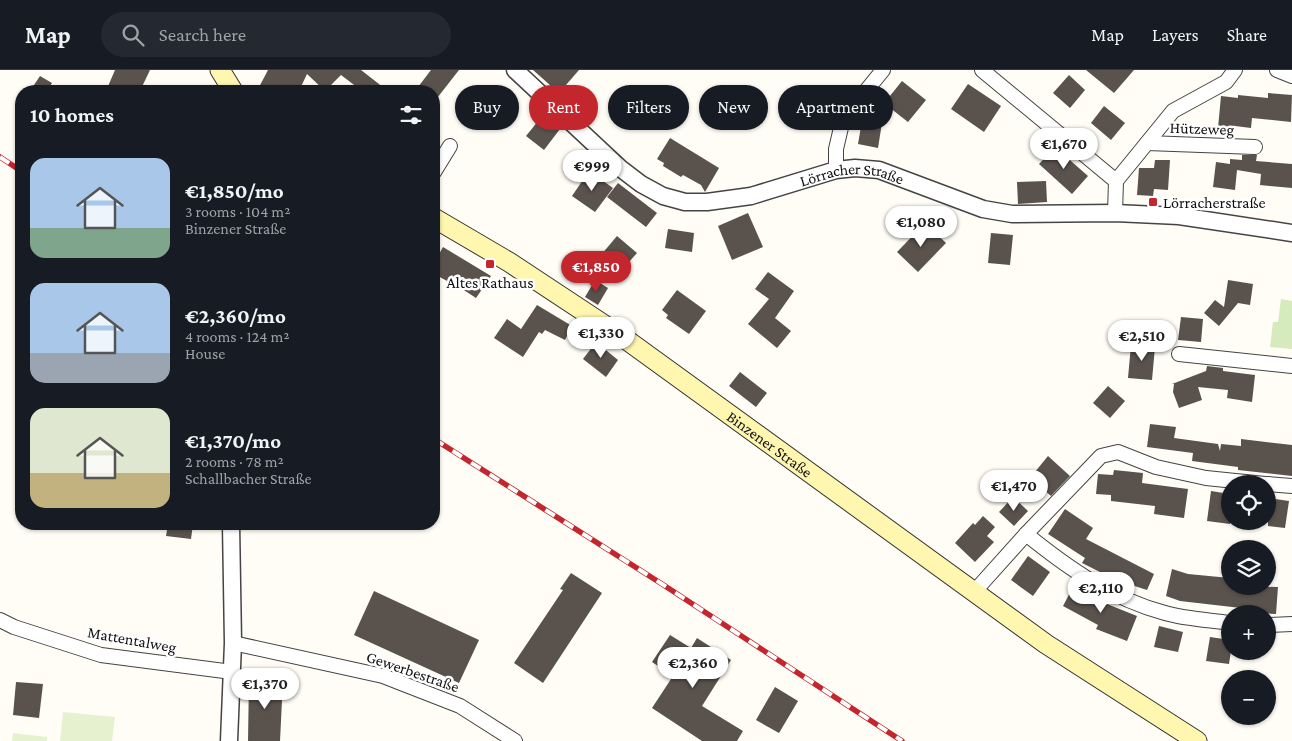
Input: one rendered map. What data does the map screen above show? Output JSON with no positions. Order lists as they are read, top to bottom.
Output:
{
  "streets": {
    "main road": ["Binzener Straße"],
    "street": [
      "Hützeweg",
      "Lörracher Straße",
      "Mattentalweg",
      "Gewerbestraße"
    ]
  },
  "places": {
    "transit": ["Lörracherstraße", "Altes Rathaus"]
  },
  "page": {
    "header": "Map",
    "search": "Search here",
    "nav": ["Map", "Layers", "Share"],
    "chip": [
      "Buy",
      "Rent",
      "Filters",
      "New",
      "Apartment"
    ],
    "heading": "10 homes",
    "price": [
      "€1,670",
      "€999",
      "€1,080",
      "€1,850",
      "€1,330",
      "€2,510",
      "€1,470",
      "€2,110",
      "€2,360",
      "€1,370"
    ],
    "list": [
      {
        "name": "€1,850/mo",
        "note": "3 rooms · 104 m² · Binzener Straße"
      },
      {
        "name": "€2,360/mo",
        "note": "4 rooms · 124 m² · House"
      },
      {
        "name": "€1,370/mo",
        "note": "2 rooms · 78 m² · Schallbacher Straße"
      }
    ],
    "map_buttons": ["+", "−"]
  }
}
